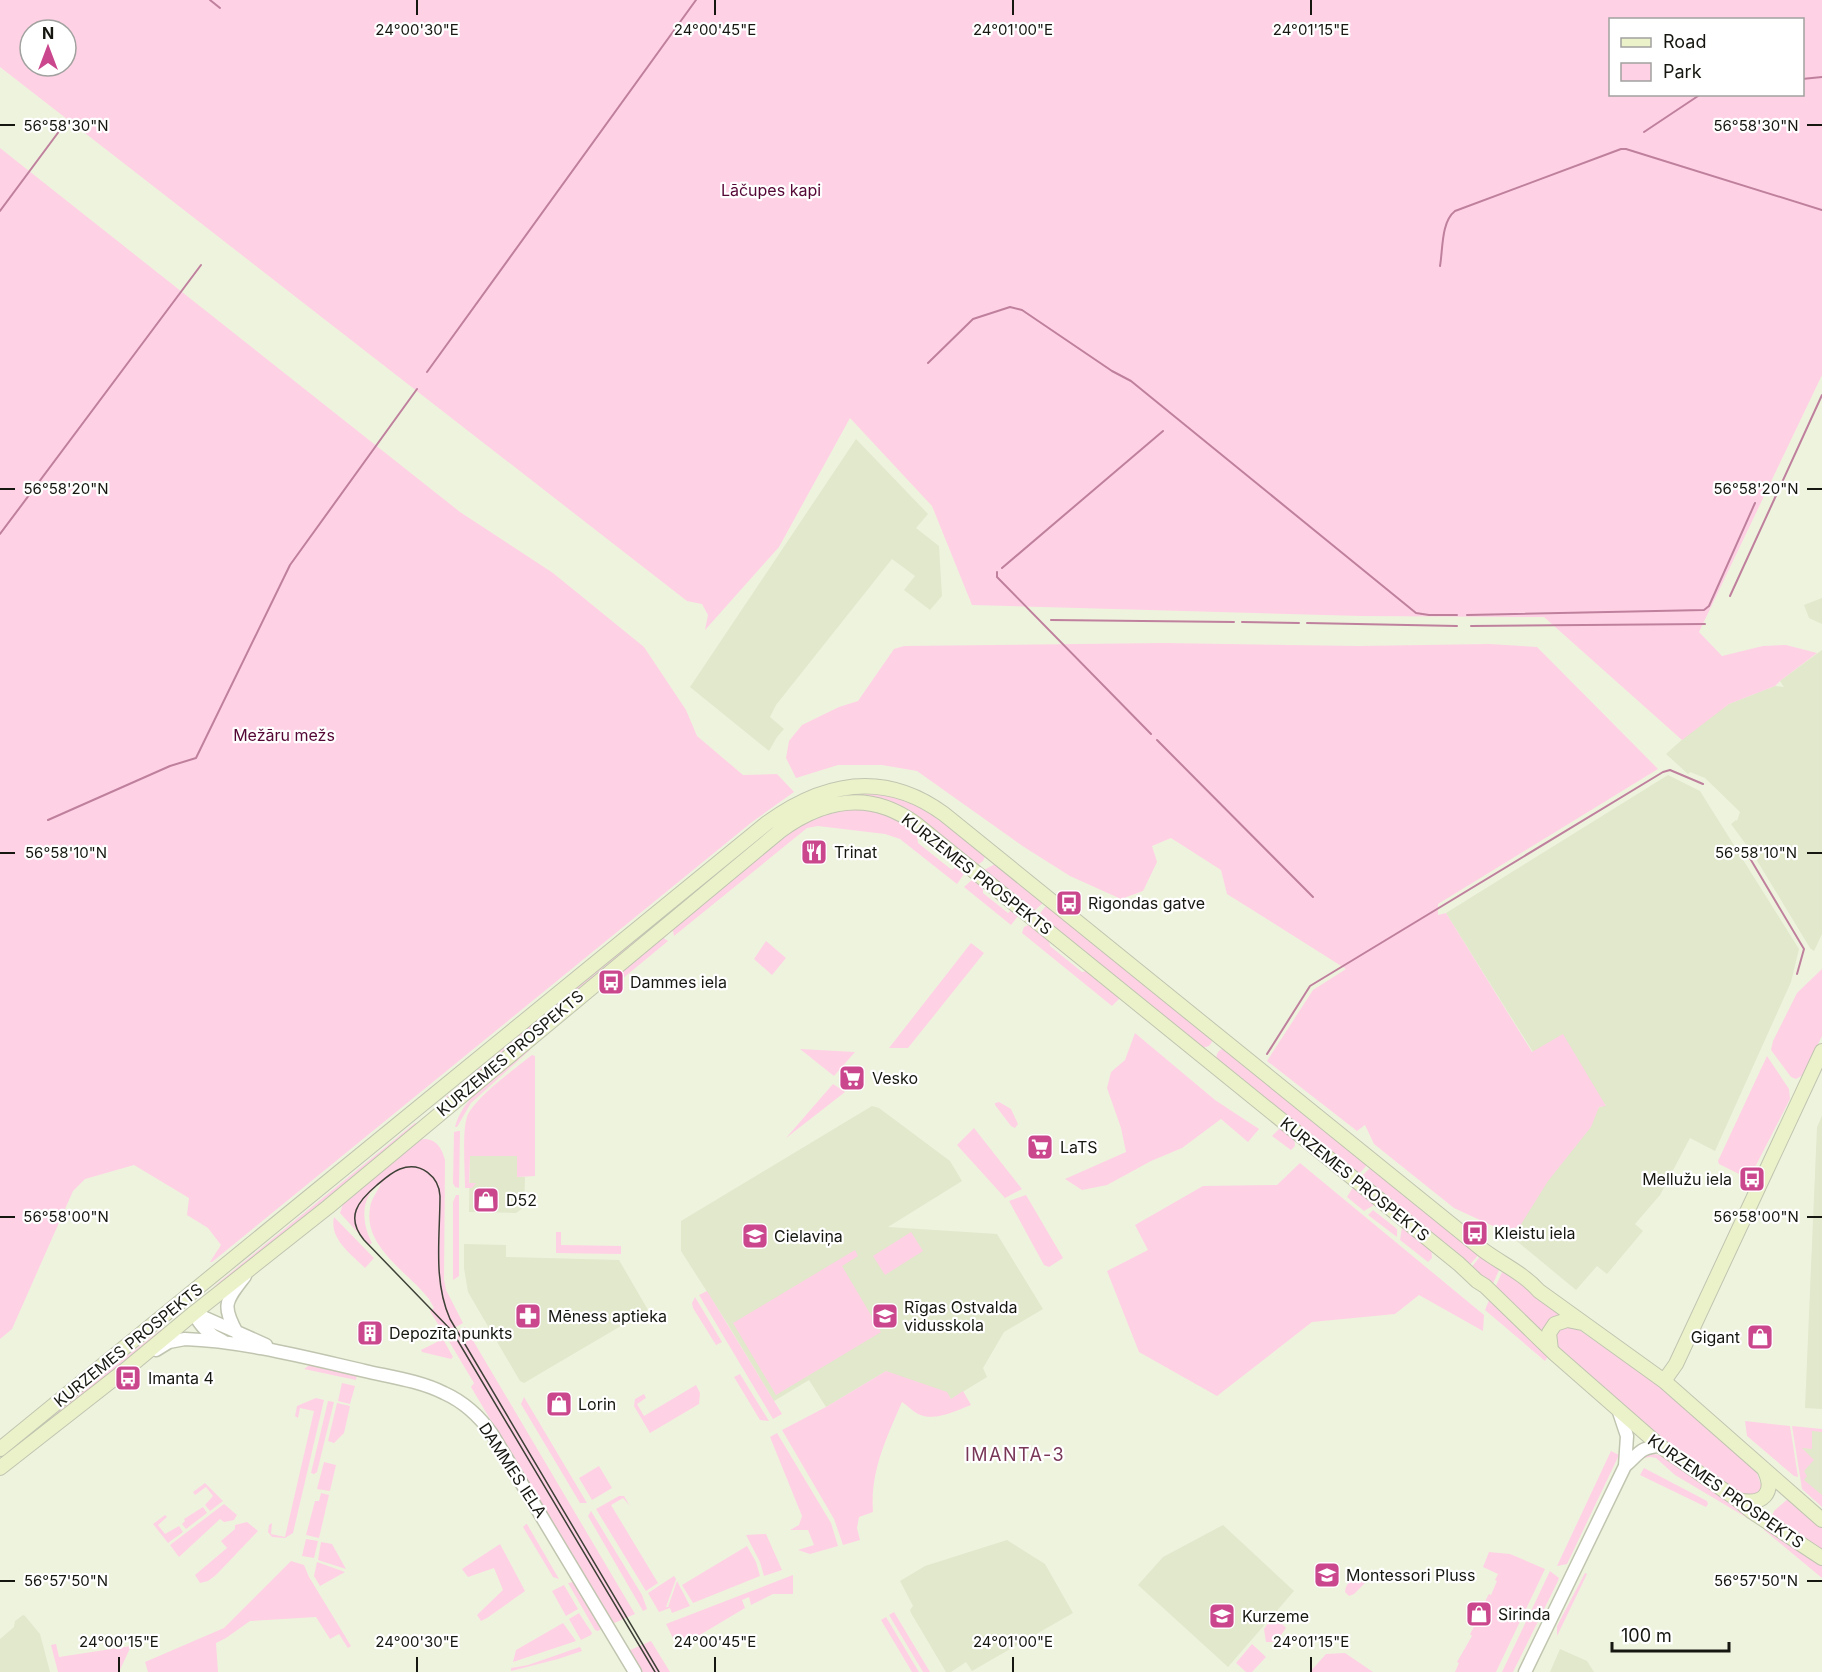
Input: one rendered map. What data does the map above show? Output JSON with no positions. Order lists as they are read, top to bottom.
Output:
{
  "streets": {
    "main road": ["KURZEMES PROSPEKTS"],
    "street": ["DAMMES IELA"]
  },
  "crossings": [
    ["KURZEMES PROSPEKTS", "DAMMES IELA"]
  ],
  "districts": ["IMANTA-3"],
  "parks": ["Lāčupes kapi", "Mežāru mežs"],
  "places": {
    "restaurant": ["Trinat"],
    "bus stop": [
      "Rigondas gatve",
      "Dammes iela",
      "Mellužu iela",
      "Kleistu iela",
      "Imanta 4"
    ],
    "supermarket": ["Vesko", "LaTS"],
    "shop": [
      "D52",
      "Gigant",
      "Lorin",
      "Sirinda"
    ],
    "school or university": [
      "Cielaviņa",
      "Rīgas Ostvalda vidusskola",
      "Montessori Pluss",
      "Kurzeme"
    ],
    "pharmacy": ["Mēness aptieka"],
    "building": ["Depozīta punkts"]
  },
  "legend": ["Road", "Park"],
  "scale_bar": "100 m",
  "north": "top",
  "coordinates": [
    "24°00'30\"E",
    "24°00'45\"E",
    "24°01'00\"E",
    "24°01'15\"E",
    "56°58'30\"N",
    "56°58'20\"N",
    "56°58'10\"N",
    "56°58'00\"N",
    "56°57'50\"N",
    "24°00'15\"E"
  ]
}
